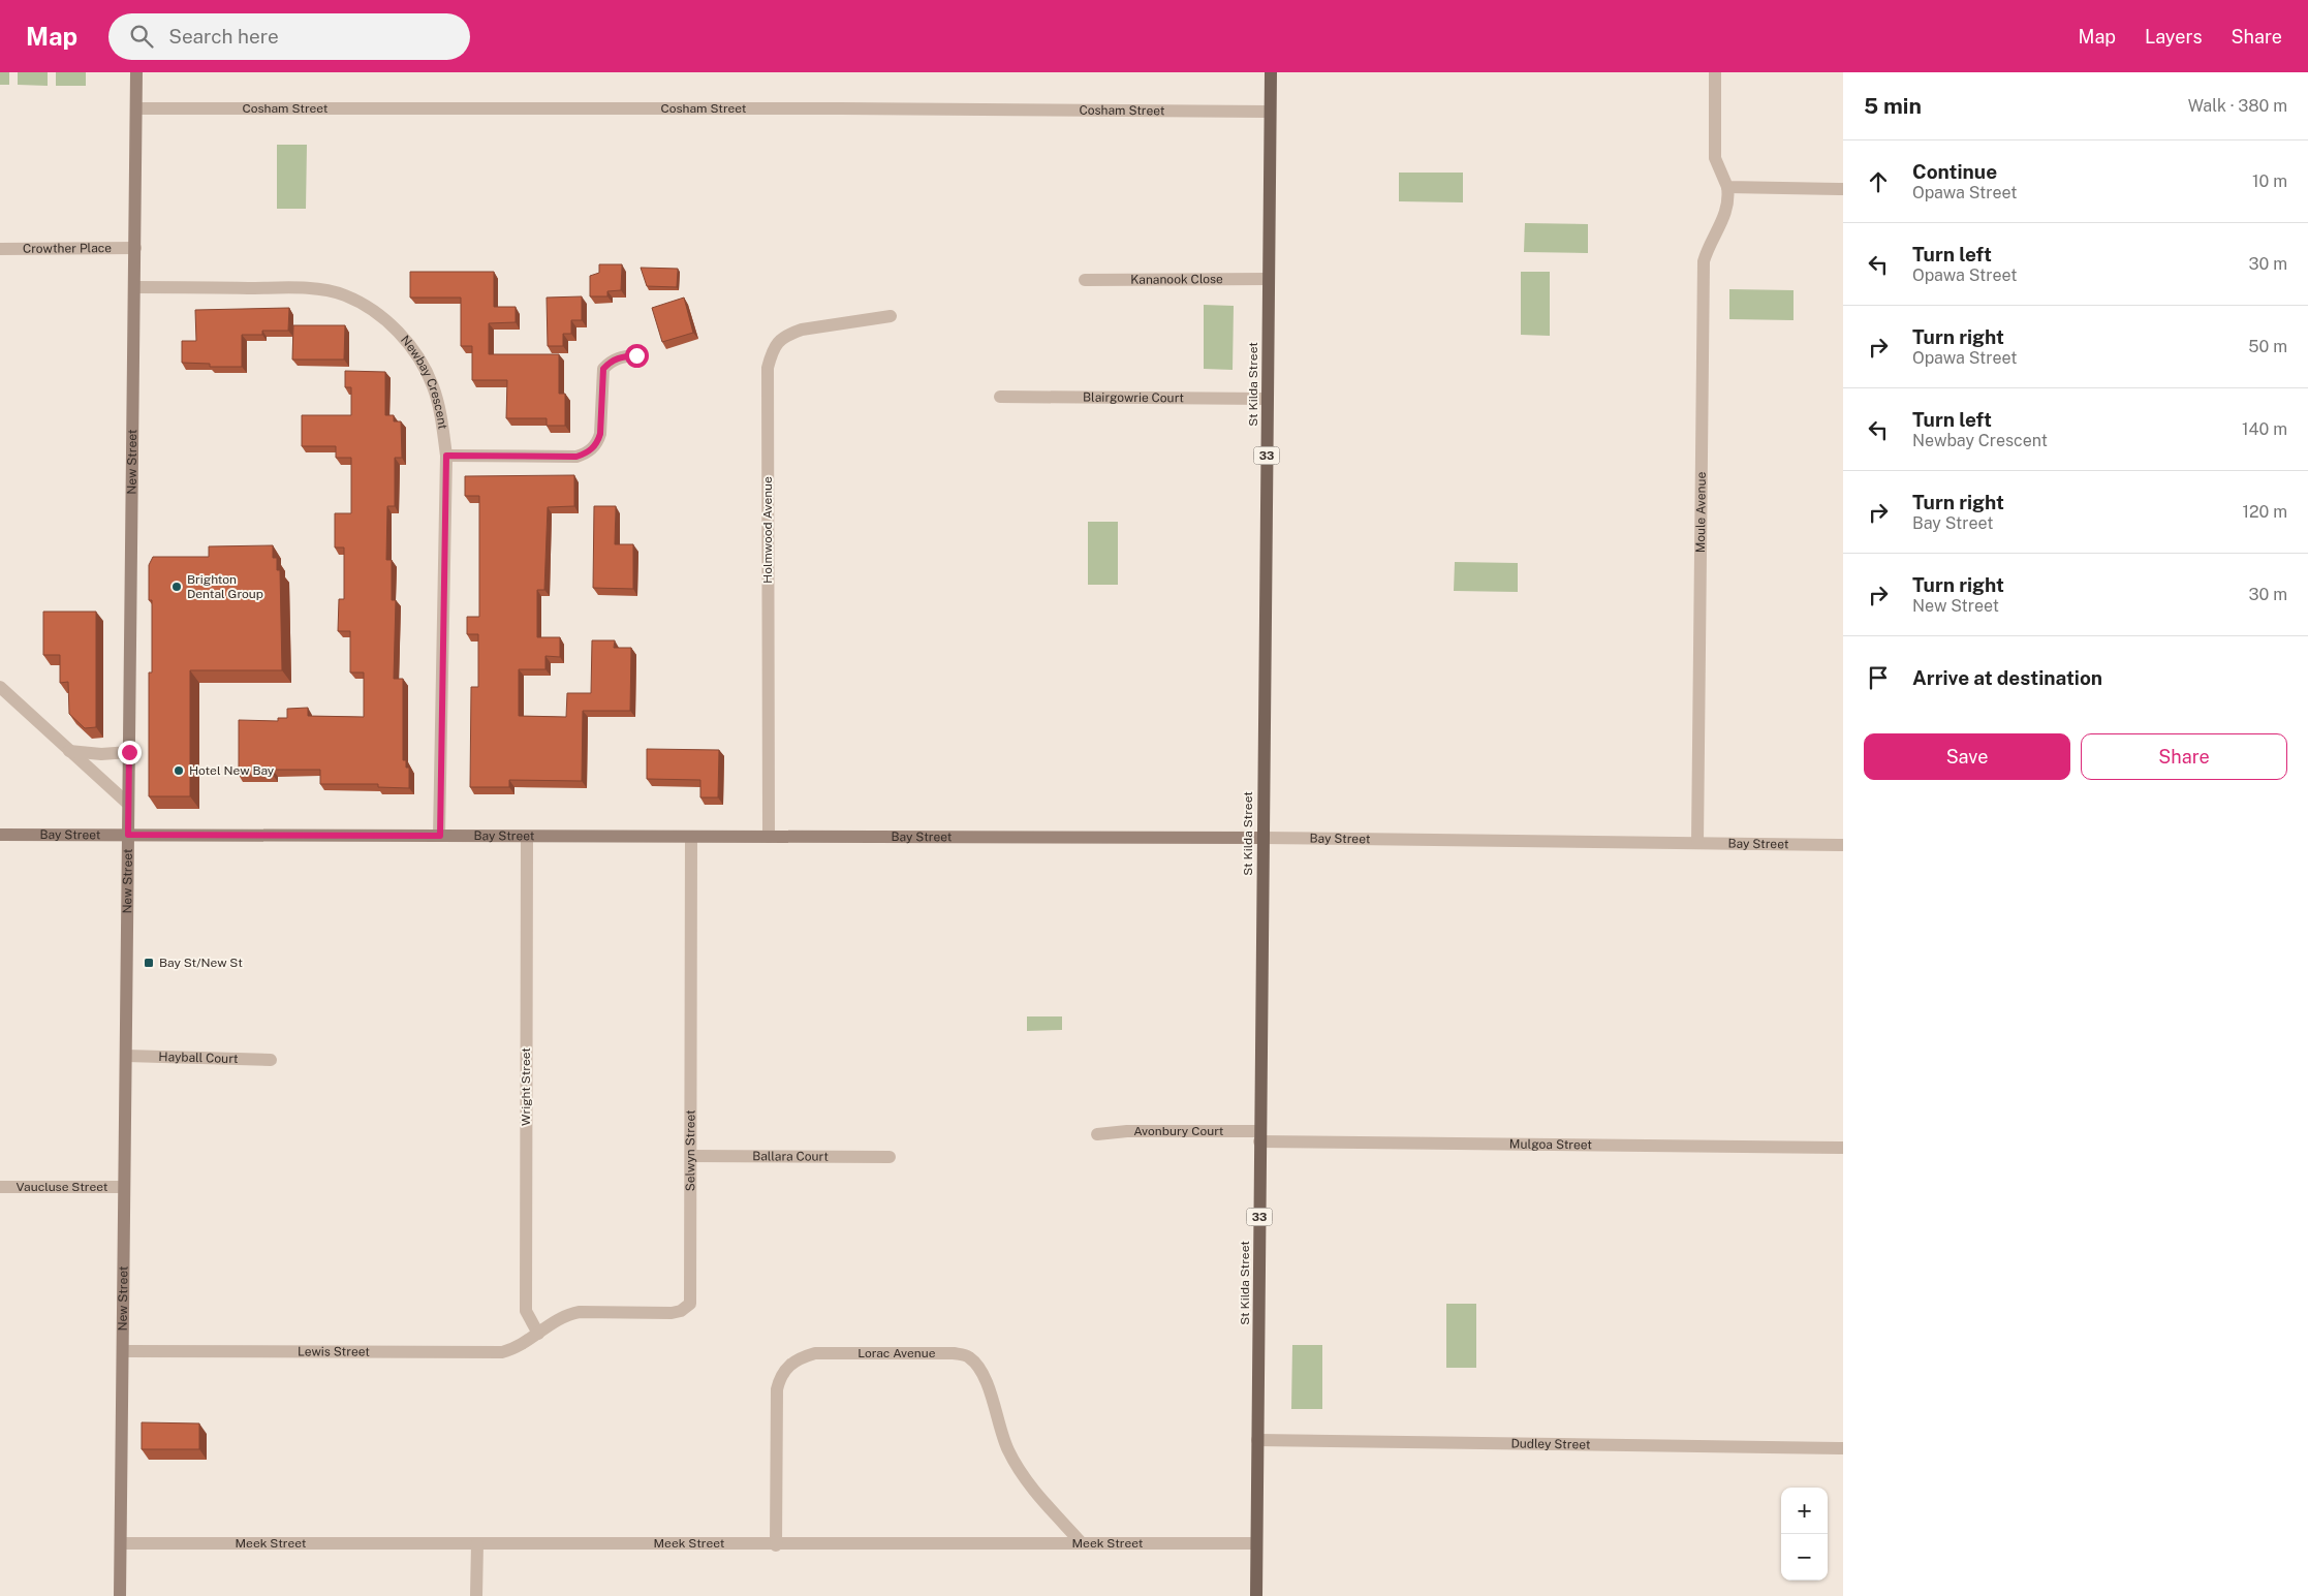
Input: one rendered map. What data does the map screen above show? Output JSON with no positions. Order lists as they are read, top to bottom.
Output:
{
  "streets": {
    "main road": [
      "St Kilda Street",
      "33",
      "New Street",
      "Bay Street"
    ],
    "street": [
      "Cosham Street",
      "Crowther Place",
      "Kananook Close",
      "Newbay Crescent",
      "Blairgowrie Court",
      "Moule Avenue",
      "Holmwood Avenue",
      "Hayball Court",
      "Wright Street",
      "Avonbury Court",
      "Mulgoa Street",
      "Selwyn Street",
      "Ballara Court",
      "Vaucluse Street",
      "Lewis Street",
      "Lorac Avenue",
      "Dudley Street",
      "Meek Street"
    ]
  },
  "crossings": [
    ["Cosham Street", "St Kilda Street"],
    ["Cosham Street", "New Street"],
    ["Crowther Place", "New Street"],
    ["Kananook Close", "St Kilda Street"],
    ["Newbay Crescent", "New Street"],
    ["Newbay Crescent", "Bay Street"],
    ["St Kilda Street", "Blairgowrie Court"],
    ["St Kilda Street", "Bay Street"],
    ["St Kilda Street", "Avonbury Court"],
    ["St Kilda Street", "Mulgoa Street"],
    ["St Kilda Street", "Dudley Street"],
    ["St Kilda Street", "Meek Street"],
    ["New Street", "Bay Street"],
    ["New Street", "Hayball Court"],
    ["New Street", "Vaucluse Street"],
    ["New Street", "Lewis Street"],
    ["New Street", "Meek Street"],
    ["Moule Avenue", "Bay Street"],
    ["Holmwood Avenue", "Bay Street"],
    ["Bay Street", "Wright Street"],
    ["Bay Street", "Selwyn Street"],
    ["Wright Street", "Selwyn Street"],
    ["Wright Street", "Lewis Street"],
    ["Avonbury Court", "Mulgoa Street"],
    ["Selwyn Street", "Ballara Court"],
    ["Selwyn Street", "Lewis Street"],
    ["Lorac Avenue", "Meek Street"]
  ],
  "places": {
    "other": ["Brighton Dental Group", "Hotel New Bay"],
    "transit": ["Bay St/New St"]
  },
  "page": {
    "header": "Map",
    "search": "Search here",
    "nav": ["Map", "Layers", "Share"],
    "heading": ["5 min", "Walk · 380 m"],
    "list": [
      ["Continue", "Opawa Street", "10 m"],
      ["Turn left", "Opawa Street", "30 m"],
      ["Turn right", "Opawa Street", "50 m"],
      ["Turn left", "Newbay Crescent", "140 m"],
      ["Turn right", "Bay Street", "120 m"],
      ["Turn right", "New Street", "30 m"],
      "Arrive at destination"
    ],
    "buttons": ["Save", "Share"],
    "map_buttons": ["+", "−"]
  }
}
